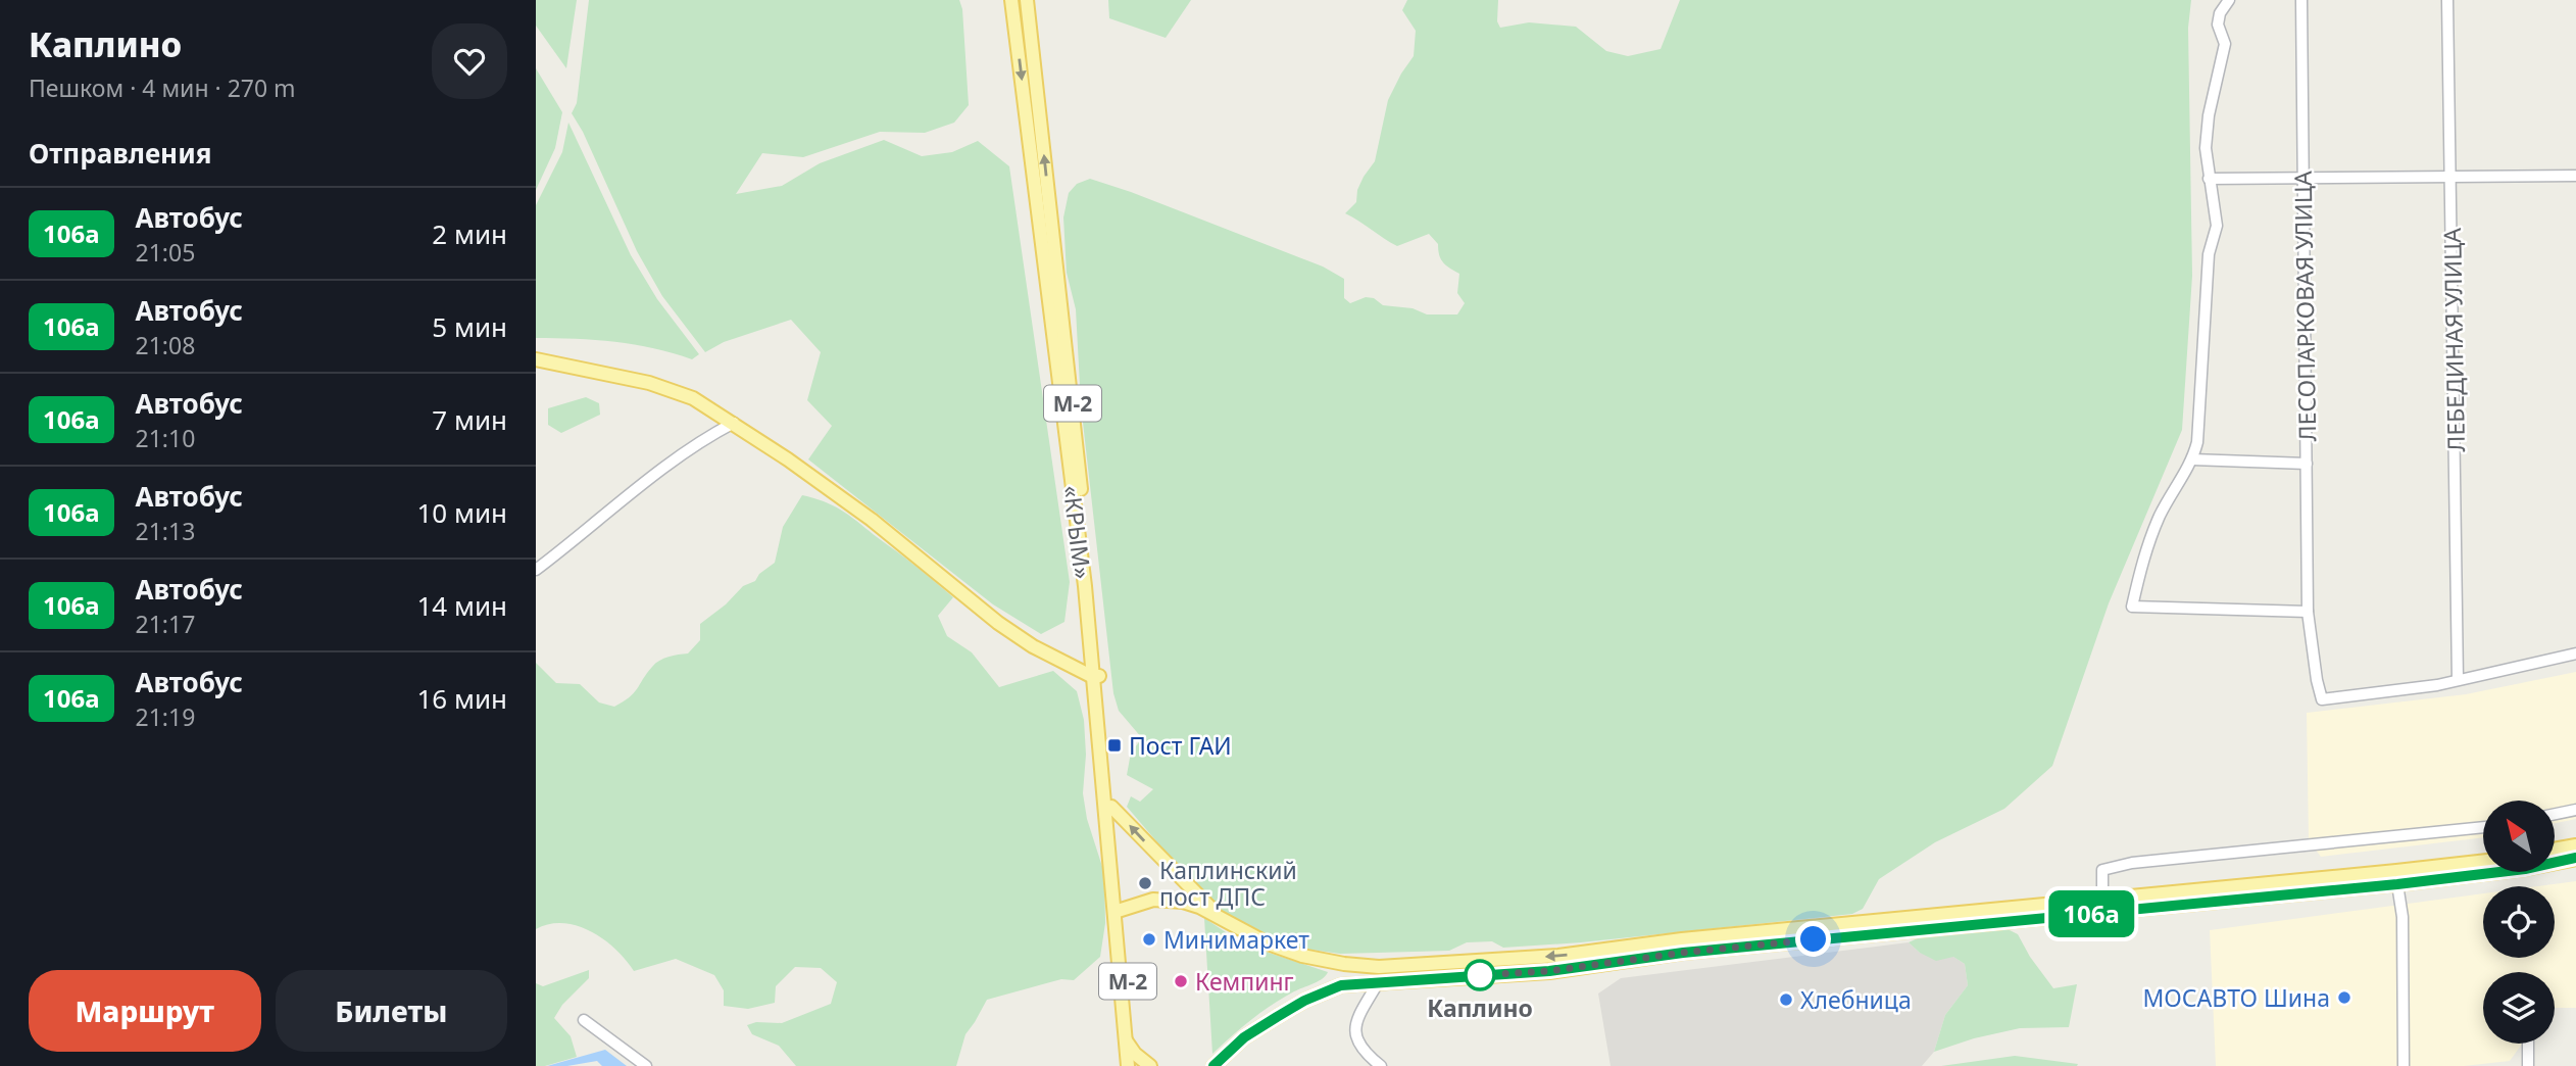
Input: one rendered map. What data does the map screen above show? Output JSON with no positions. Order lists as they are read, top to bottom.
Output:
{
  "streets": {
    "main road": ["М-2", "«КРЫМ»"],
    "street": ["ЛЕСОПАРКОВАЯ УЛИЦА", "ЛЕБЕДИНАЯ УЛИЦА"]
  },
  "crossings": [
    ["ЛЕСОПАРКОВАЯ УЛИЦА", "ЛЕБЕДИНАЯ УЛИЦА"]
  ],
  "places": {
    "transit": ["Пост ГАИ"],
    "other": [
      "Каплинский пост ДПС",
      "Минимаркет",
      "Каплино",
      "Кемпинг",
      "МОСАВТО Шина",
      "Хлебница"
    ]
  },
  "lines": ["bus line 106а"],
  "north": "top left",
  "page": {
    "heading": [
      ["Каплино", "Пешком · 4 мин · 270 m"],
      "Отправления"
    ],
    "on_map": "106а",
    "list": [
      {
        "mark": "106а",
        "name": "Автобус",
        "note": "21:05",
        "value": "2 мин"
      },
      {
        "mark": "106а",
        "name": "Автобус",
        "note": "21:08",
        "value": "5 мин"
      },
      {
        "mark": "106а",
        "name": "Автобус",
        "note": "21:10",
        "value": "7 мин"
      },
      {
        "mark": "106а",
        "name": "Автобус",
        "note": "21:13",
        "value": "10 мин"
      },
      {
        "mark": "106а",
        "name": "Автобус",
        "note": "21:17",
        "value": "14 мин"
      },
      {
        "mark": "106а",
        "name": "Автобус",
        "note": "21:19",
        "value": "16 мин"
      }
    ],
    "buttons": ["Маршрут", "Билеты"]
  }
}
